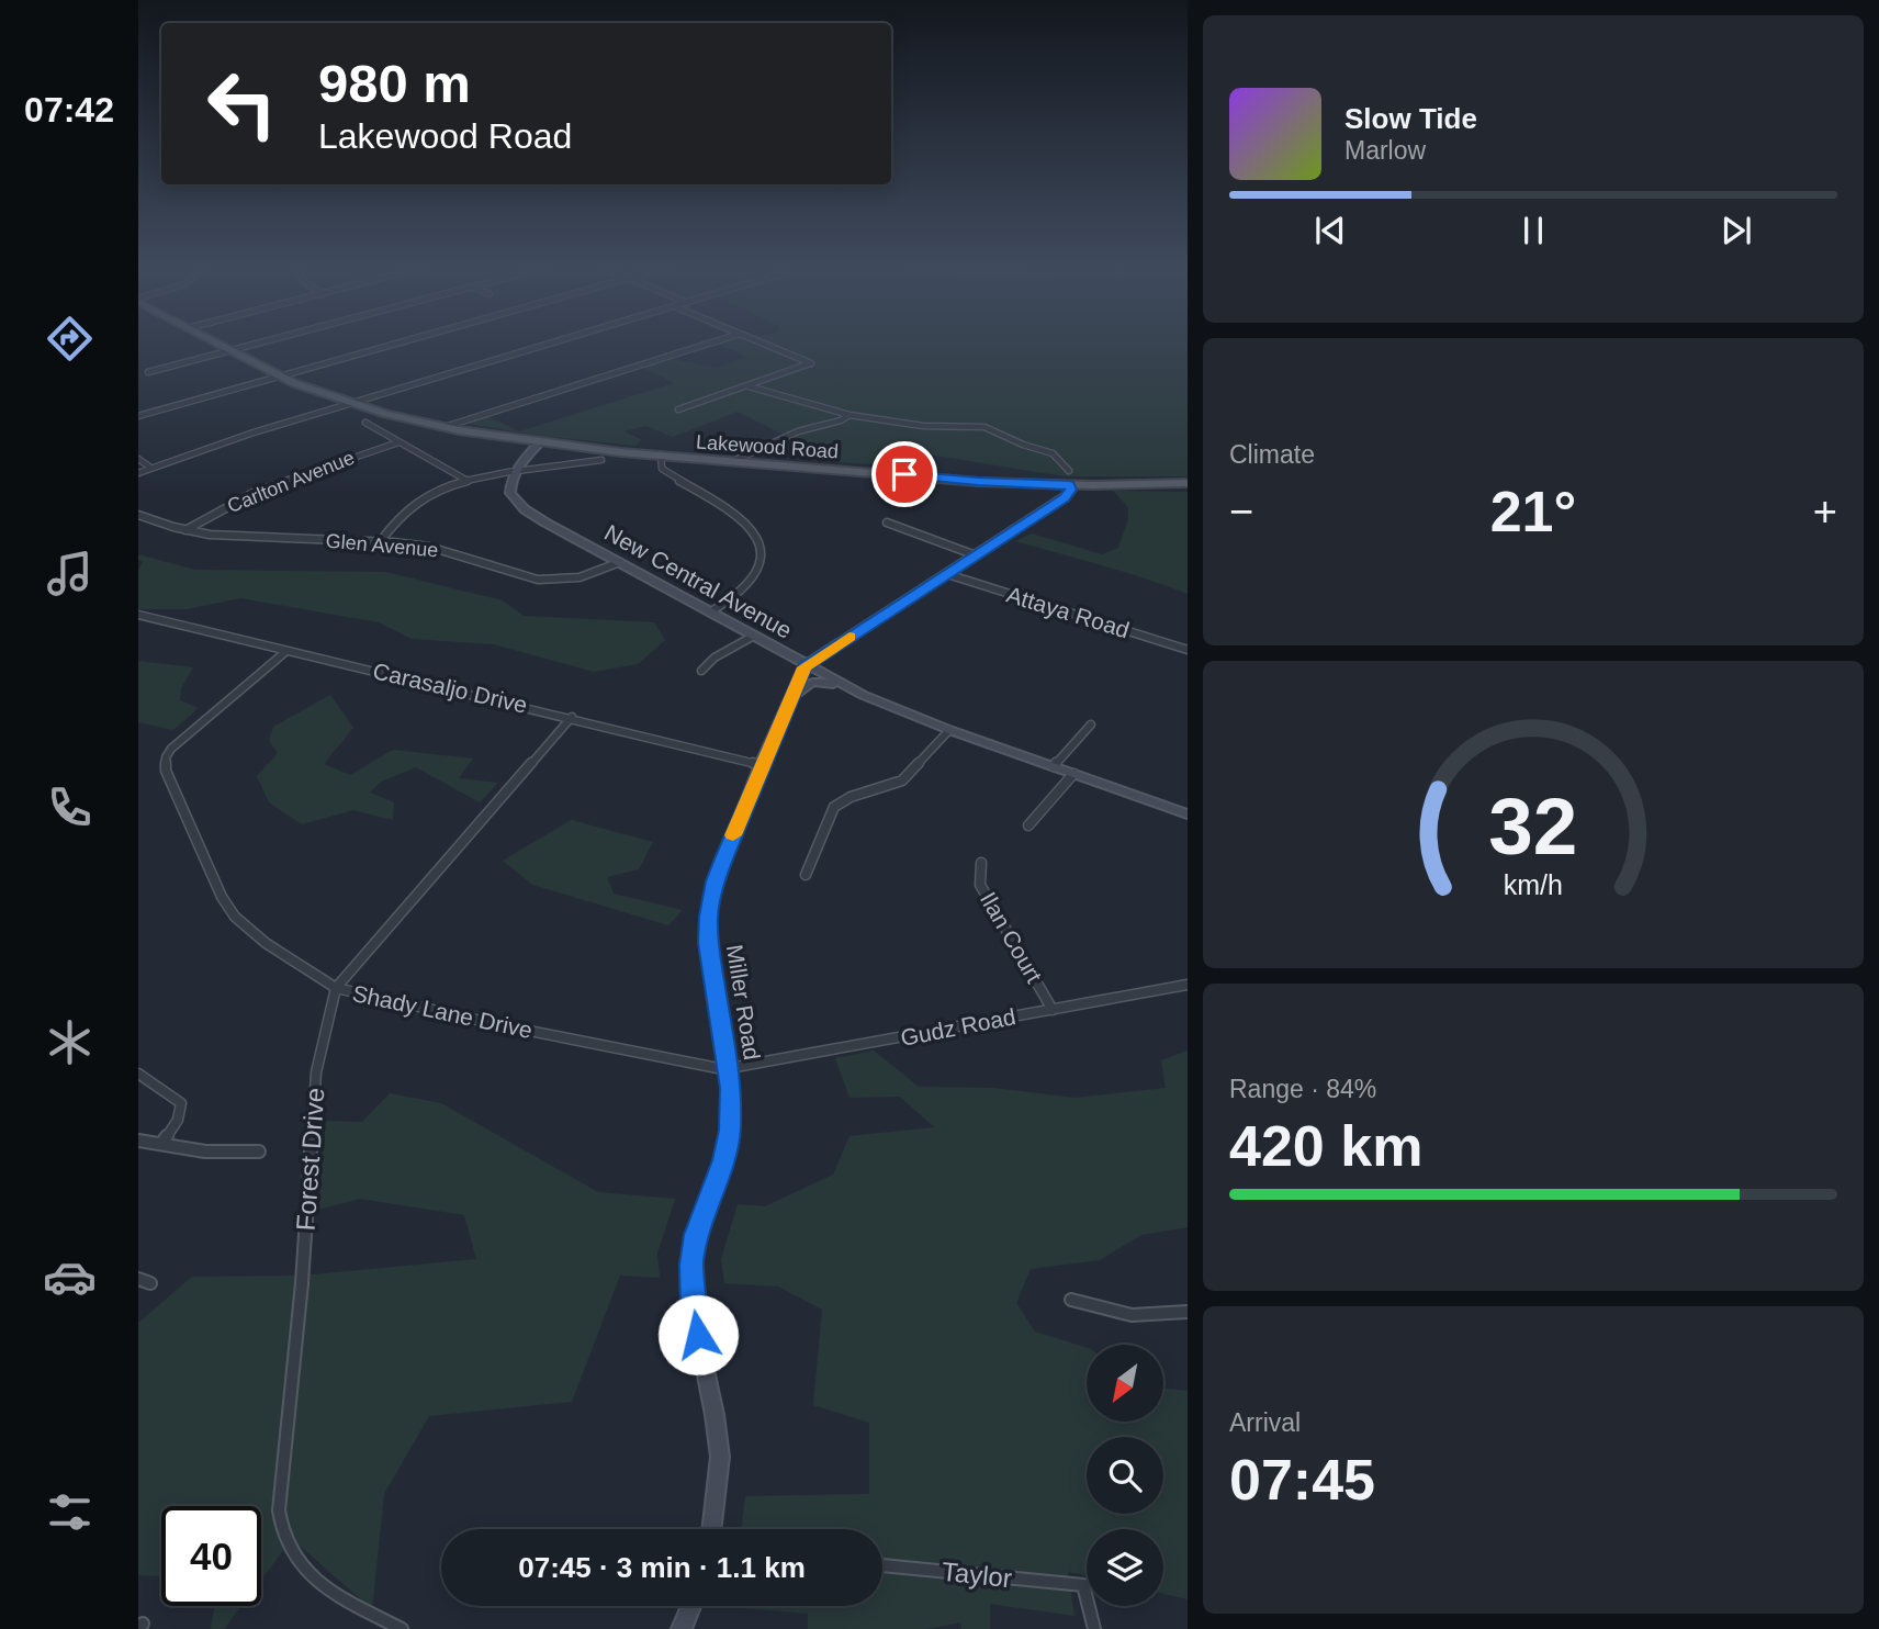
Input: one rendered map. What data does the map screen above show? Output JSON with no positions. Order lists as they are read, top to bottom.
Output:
{
  "streets": {
    "main road": ["Lakewood Road"],
    "street": [
      "Carlton Avenue",
      "Glen Avenue",
      "New Central Avenue",
      "Attaya Road",
      "Carasaljo Drive",
      "Ilan Court",
      "Miller Road",
      "Shady Lane Drive",
      "Gudz Road",
      "Forest Drive",
      "Taylor"
    ]
  },
  "crossings": [
    ["Carlton Avenue", "Glen Avenue"],
    ["Glen Avenue", "New Central Avenue"],
    ["New Central Avenue", "Miller Road"],
    ["Carasaljo Drive", "Miller Road"],
    ["Carasaljo Drive", "Shady Lane Drive"],
    ["Carasaljo Drive", "Forest Drive"],
    ["Ilan Court", "Gudz Road"],
    ["Miller Road", "Shady Lane Drive"],
    ["Miller Road", "Gudz Road"],
    ["Shady Lane Drive", "Gudz Road"],
    ["Shady Lane Drive", "Forest Drive"]
  ],
  "north": "bottom left",
  "page": {
    "tabs": "07:42",
    "turn": ["980 m", "Lakewood Road"],
    "song": ["Slow Tide", "Marlow"],
    "tile": [
      "Climate",
      ["Range · 84%", "420 km"],
      ["Arrival", "07:45"]
    ],
    "heat": ["−", "21°", "+"],
    "limit": "40",
    "trip": "07:45 · 3 min · 1.1 km",
    "gauge": ["32", "km/h"]
  }
}
